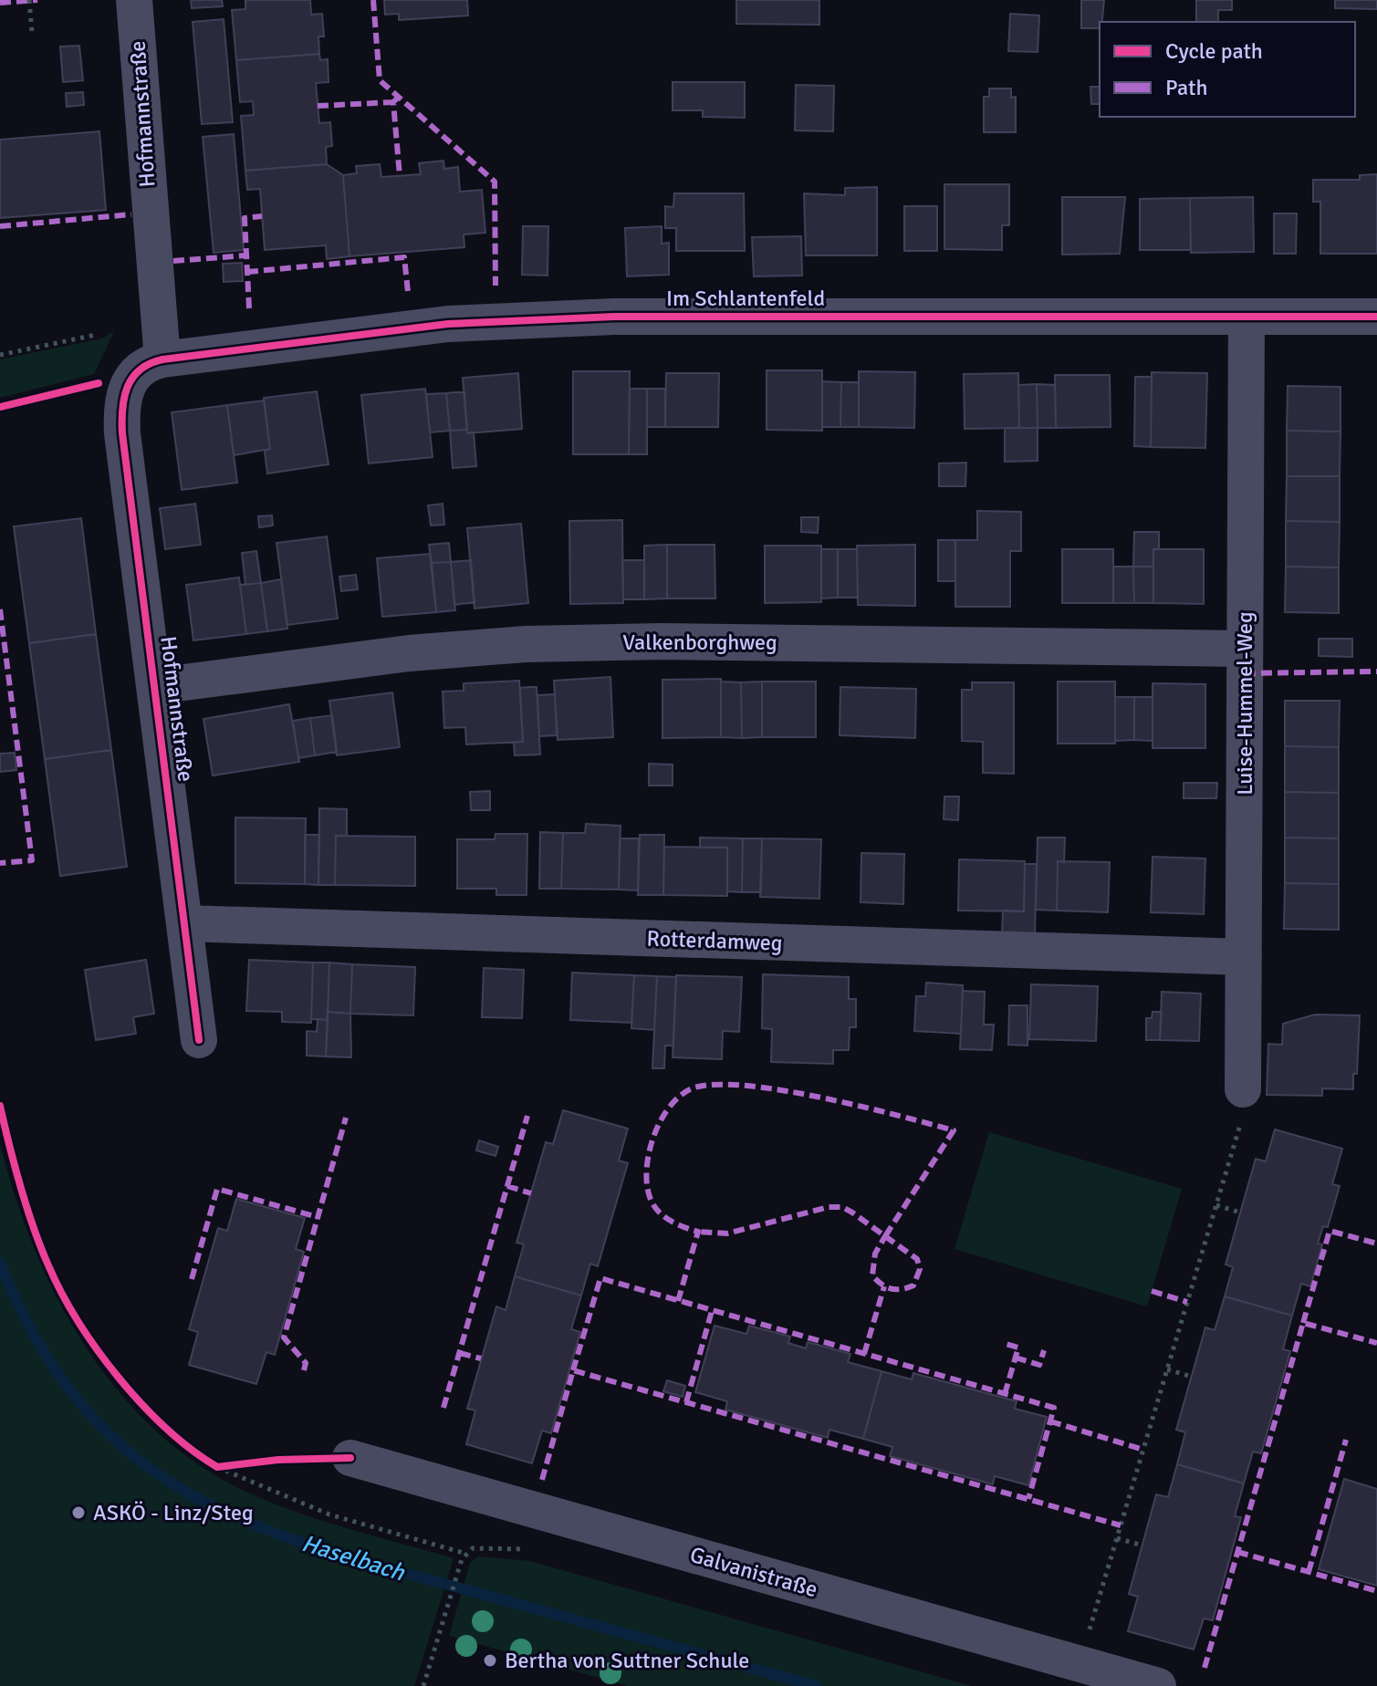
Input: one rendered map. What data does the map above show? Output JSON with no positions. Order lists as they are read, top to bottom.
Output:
{
  "streets": {
    "street": [
      "Hofmannstraße",
      "Im Schlantenfeld",
      "Valkenborghweg",
      "Luise-Hummel-Weg",
      "Rotterdamweg",
      "Galvanistraße"
    ]
  },
  "crossings": [
    ["Hofmannstraße", "Im Schlantenfeld"],
    ["Hofmannstraße", "Valkenborghweg"],
    ["Hofmannstraße", "Rotterdamweg"],
    ["Im Schlantenfeld", "Luise-Hummel-Weg"],
    ["Valkenborghweg", "Luise-Hummel-Weg"],
    ["Luise-Hummel-Weg", "Rotterdamweg"]
  ],
  "water": ["Haselbach"],
  "places": ["ASKÖ - Linz/Steg", "Bertha von Suttner Schule"],
  "legend": ["Cycle path", "Path"]
}
